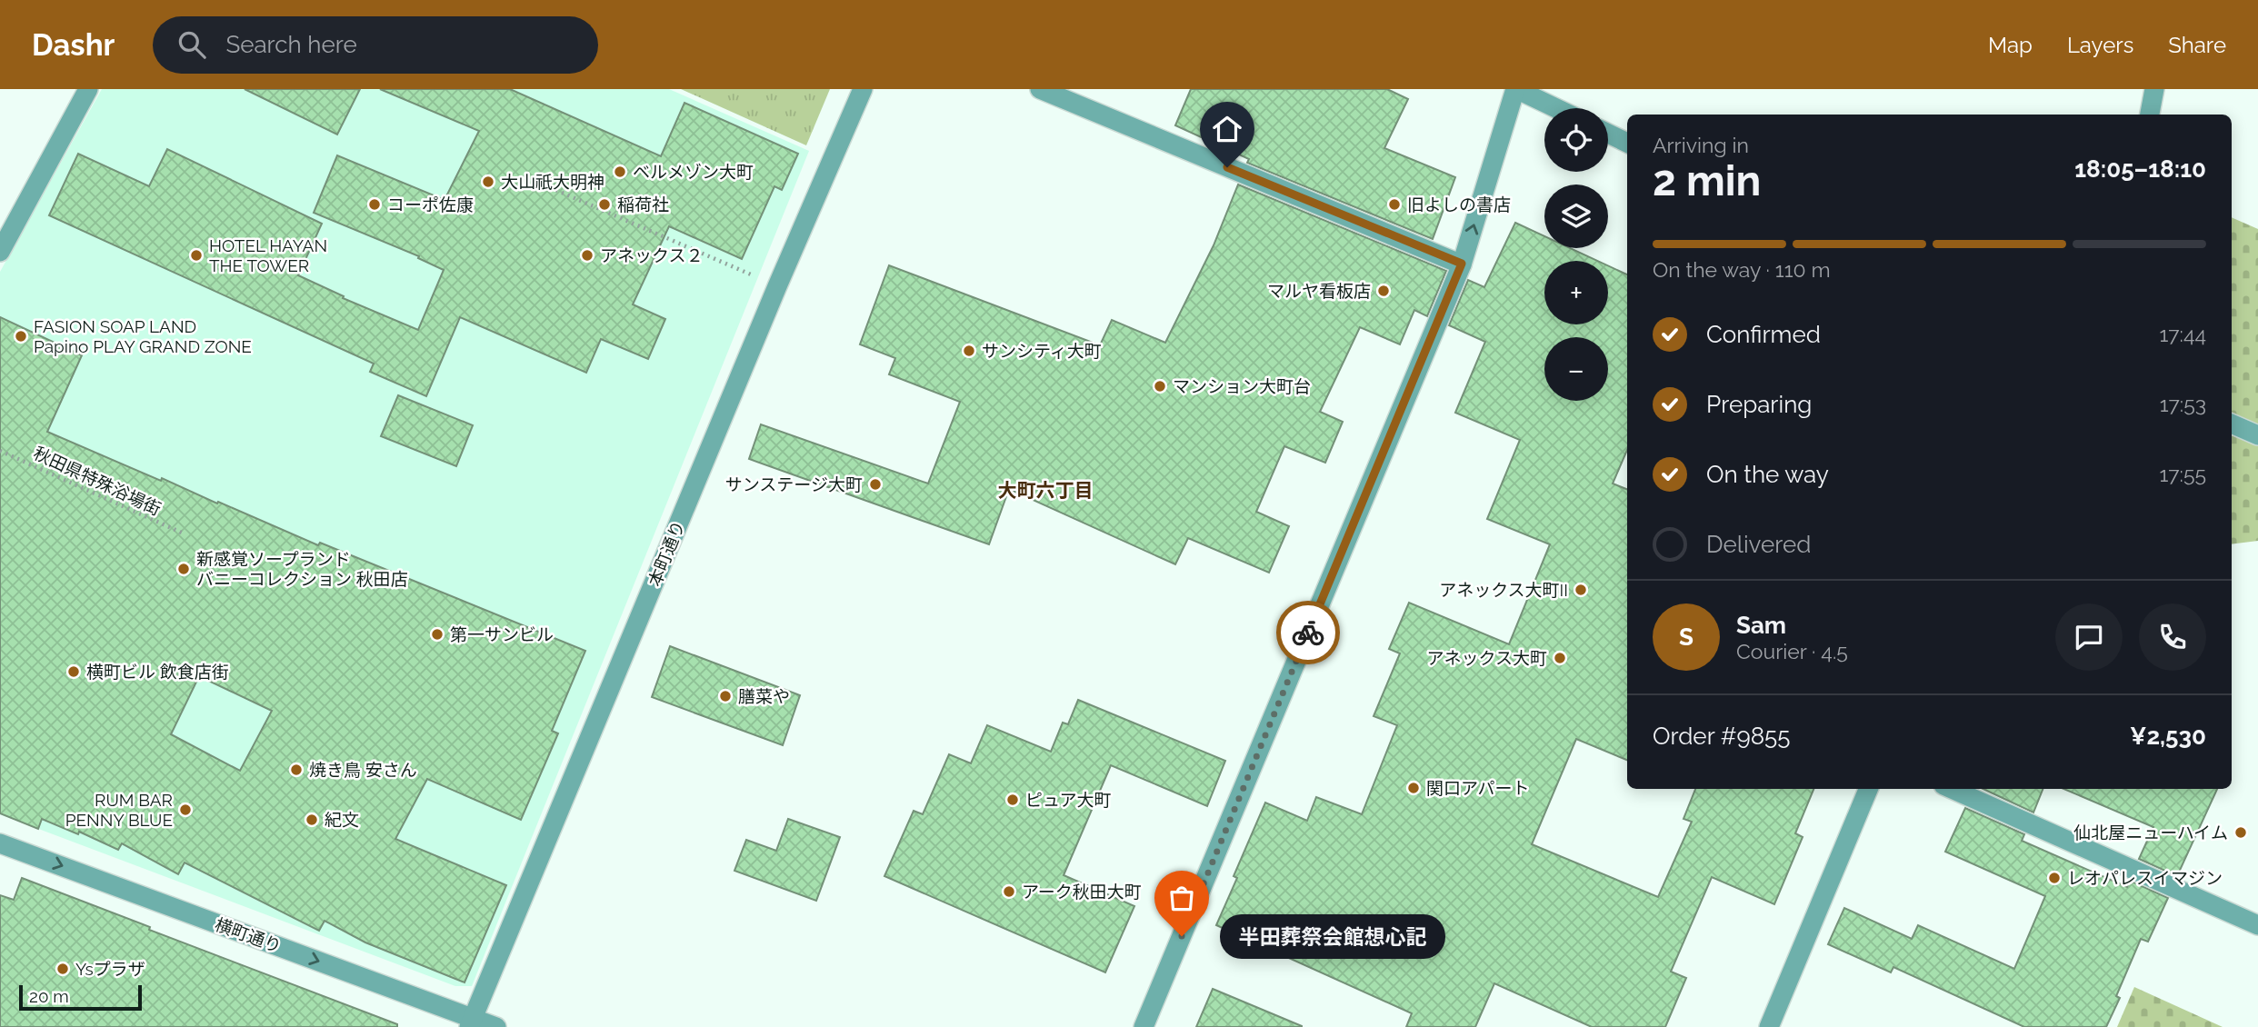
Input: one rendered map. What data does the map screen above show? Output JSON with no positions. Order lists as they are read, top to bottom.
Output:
{
  "streets": {
    "street": ["本町通り", "横町通り"],
    "path": ["秋田県特殊浴場街"]
  },
  "crossings": [
    ["本町通り", "横町通り"]
  ],
  "one_way": ["横町通り"],
  "districts": ["大町六丁目"],
  "places": [
    "ベルメゾン大町",
    "大山祇大明神",
    "コーポ佐康",
    "稲荷社",
    "旧よしの書店",
    "HOTEL HAYAN THE TOWER",
    "アネックス２",
    "マルヤ看板店",
    "FASION SOAP LAND Papino PLAY GRAND ZONE",
    "サンシティ大町",
    "マンション大町台",
    "サンステージ大町",
    "新感覚ソープランド バニーコレクション 秋田店",
    "アネックス大町II",
    "第一サンビル",
    "アネックス大町",
    "横町ビル 飲食店街",
    "膳菜や",
    "焼き鳥 安さん",
    "関口アパート",
    "ピュア大町",
    "RUM BAR PENNY BLUE",
    "紀文",
    "仙北屋ニューハイム",
    "レオパレスイマジン",
    "アーク秋田大町",
    "半田葬祭会館想心記",
    "Ysプラザ"
  ],
  "scale_bar": "20 m",
  "page": {
    "header": "Dashr",
    "search": "Search here",
    "nav": ["Map", "Layers", "Share"],
    "map_buttons": ["+", "−"],
    "heading": ["2 min", "Arriving in", "18:05–18:10"],
    "panel": [
      "Sam",
      "Courier · 4.5",
      "Order #9855",
      "¥2,530"
    ],
    "bar": "On the way · 110 m",
    "list": [
      ["Confirmed", "17:44"],
      ["Preparing", "17:53"],
      ["On the way", "17:55"],
      "Delivered"
    ],
    "round": "S",
    "bubble": "半田葬祭会館想心記",
    "scale": "20 m"
  }
}
